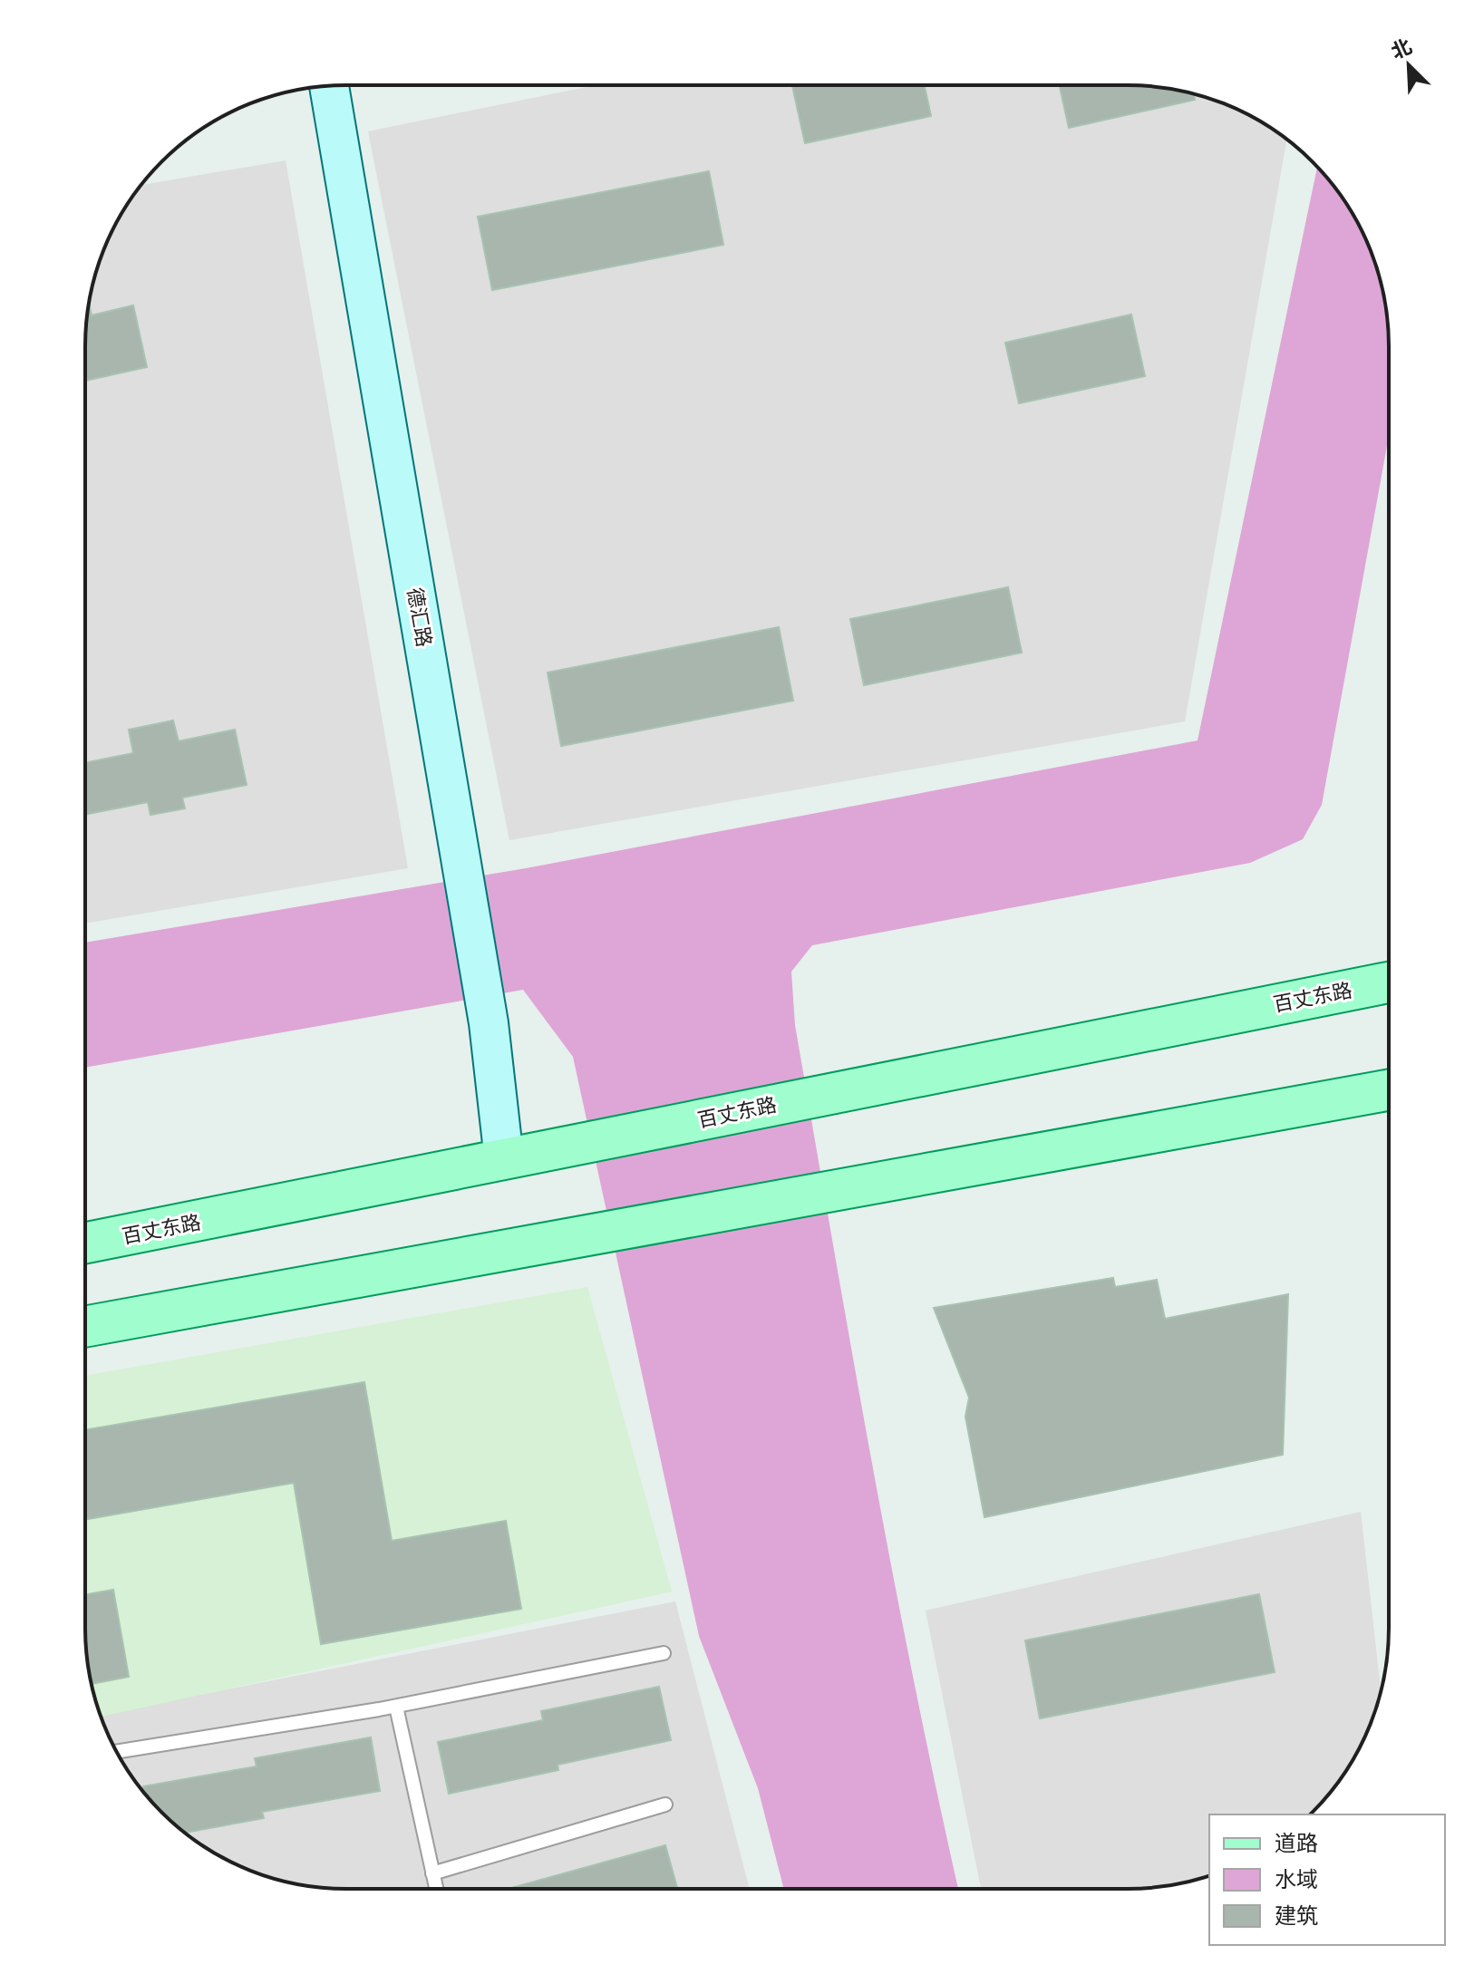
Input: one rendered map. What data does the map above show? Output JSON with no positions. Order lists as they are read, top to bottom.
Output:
{
  "streets": {
    "main road": ["百丈东路"],
    "street": ["德汇路"]
  },
  "crossings": [
    ["德汇路", "百丈东路"]
  ],
  "legend": ["道路", "水域", "建筑"],
  "north": "top left"
}
